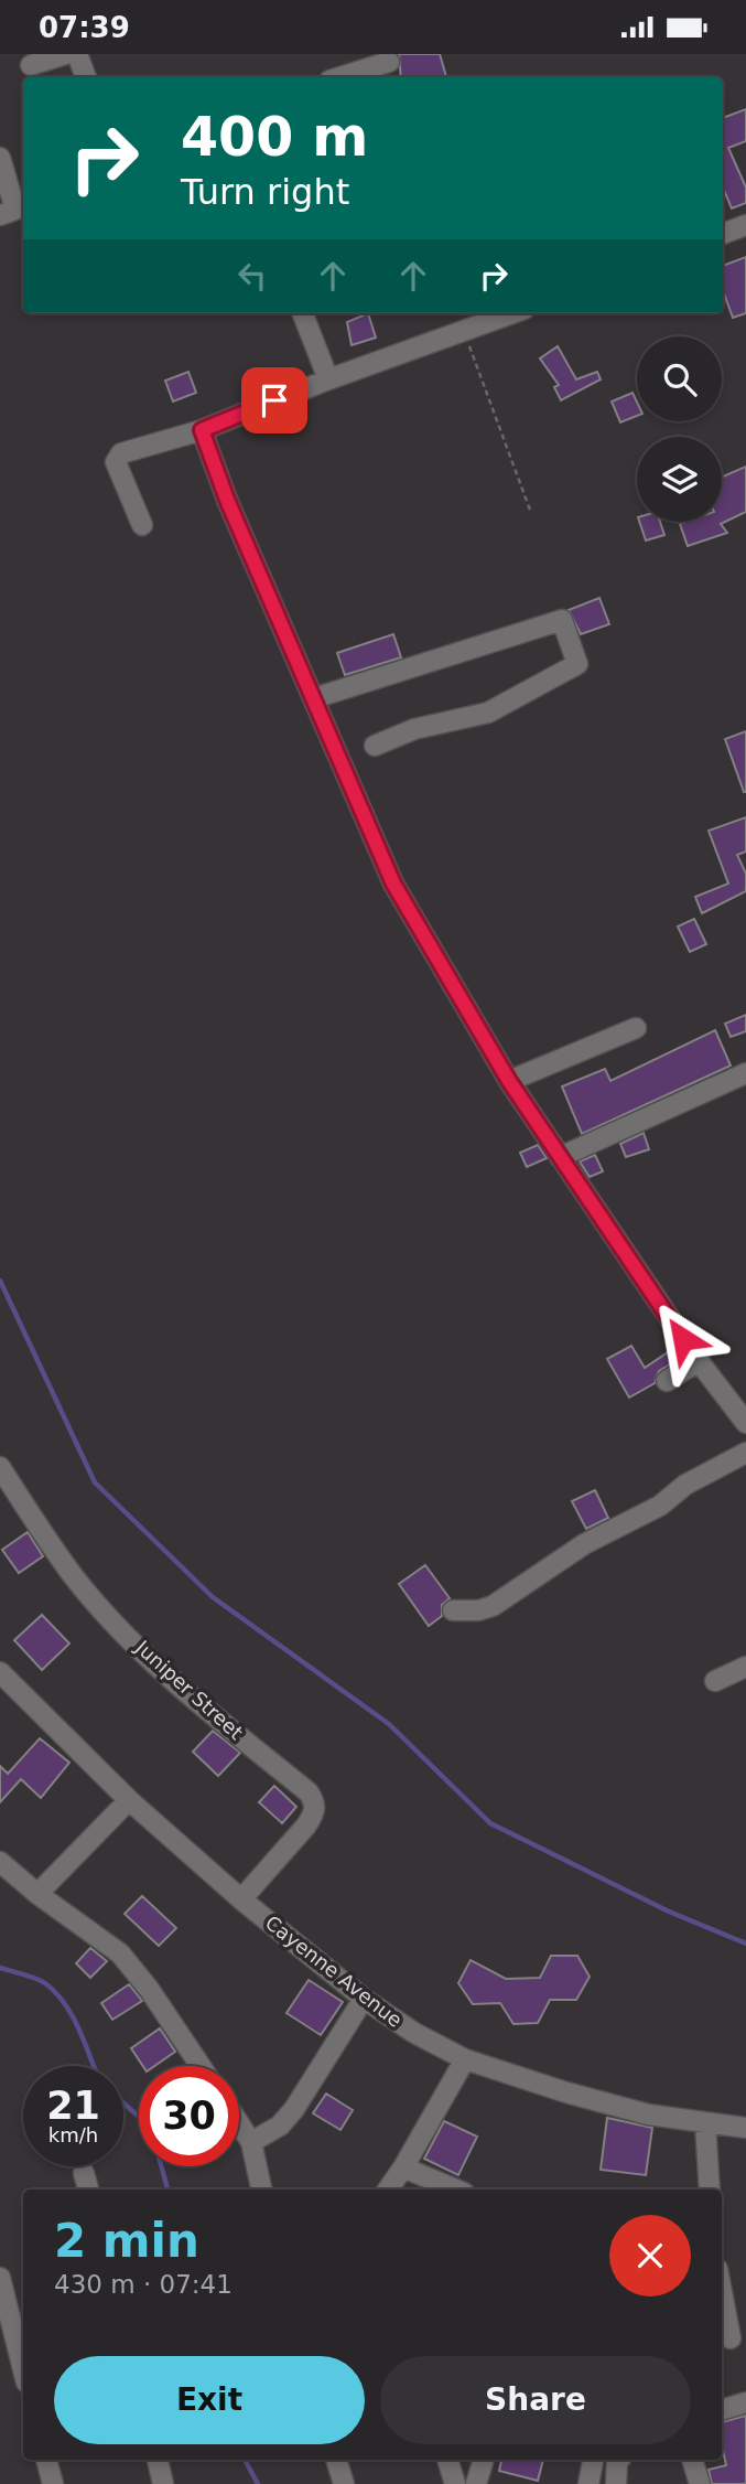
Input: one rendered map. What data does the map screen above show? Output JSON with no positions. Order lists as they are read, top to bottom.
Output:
{
  "streets": {
    "street": ["Juniper Street", "Cayenne Avenue"]
  },
  "crossings": [
    ["Juniper Street", "Cayenne Avenue"]
  ],
  "page": {
    "status": "07:39",
    "turn": ["400 m", "Turn right"],
    "speed": "21 km/h",
    "limit": "30",
    "heading": ["2 min", "430 m · 07:41"],
    "buttons": ["Exit", "Share"]
  }
}
